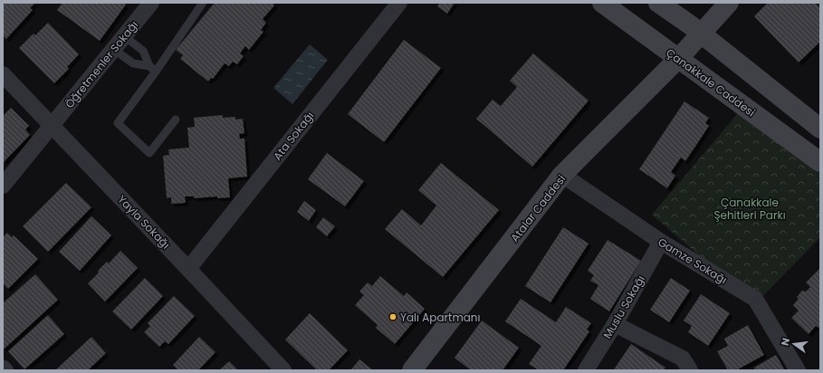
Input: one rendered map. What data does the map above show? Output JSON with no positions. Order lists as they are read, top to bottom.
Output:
{
  "streets": {
    "main road": ["Çanakkale Caddesi", "Atalar Caddesi"],
    "street": [
      "Öğretmenler Sokağı",
      "Ata Sokağı",
      "Yayla Sokağı",
      "Gamze Sokağı",
      "Muslu Sokağı"
    ]
  },
  "crossings": [
    ["Öğretmenler Sokağı", "Yayla Sokağı"],
    ["Çanakkale Caddesi", "Atalar Caddesi"],
    ["Ata Sokağı", "Yayla Sokağı"],
    ["Atalar Caddesi", "Gamze Sokağı"],
    ["Gamze Sokağı", "Muslu Sokağı"]
  ],
  "parks": ["Çanakkale Şehitleri Parkı"],
  "places": ["Yalı Apartmanı"],
  "north": "left"
}
